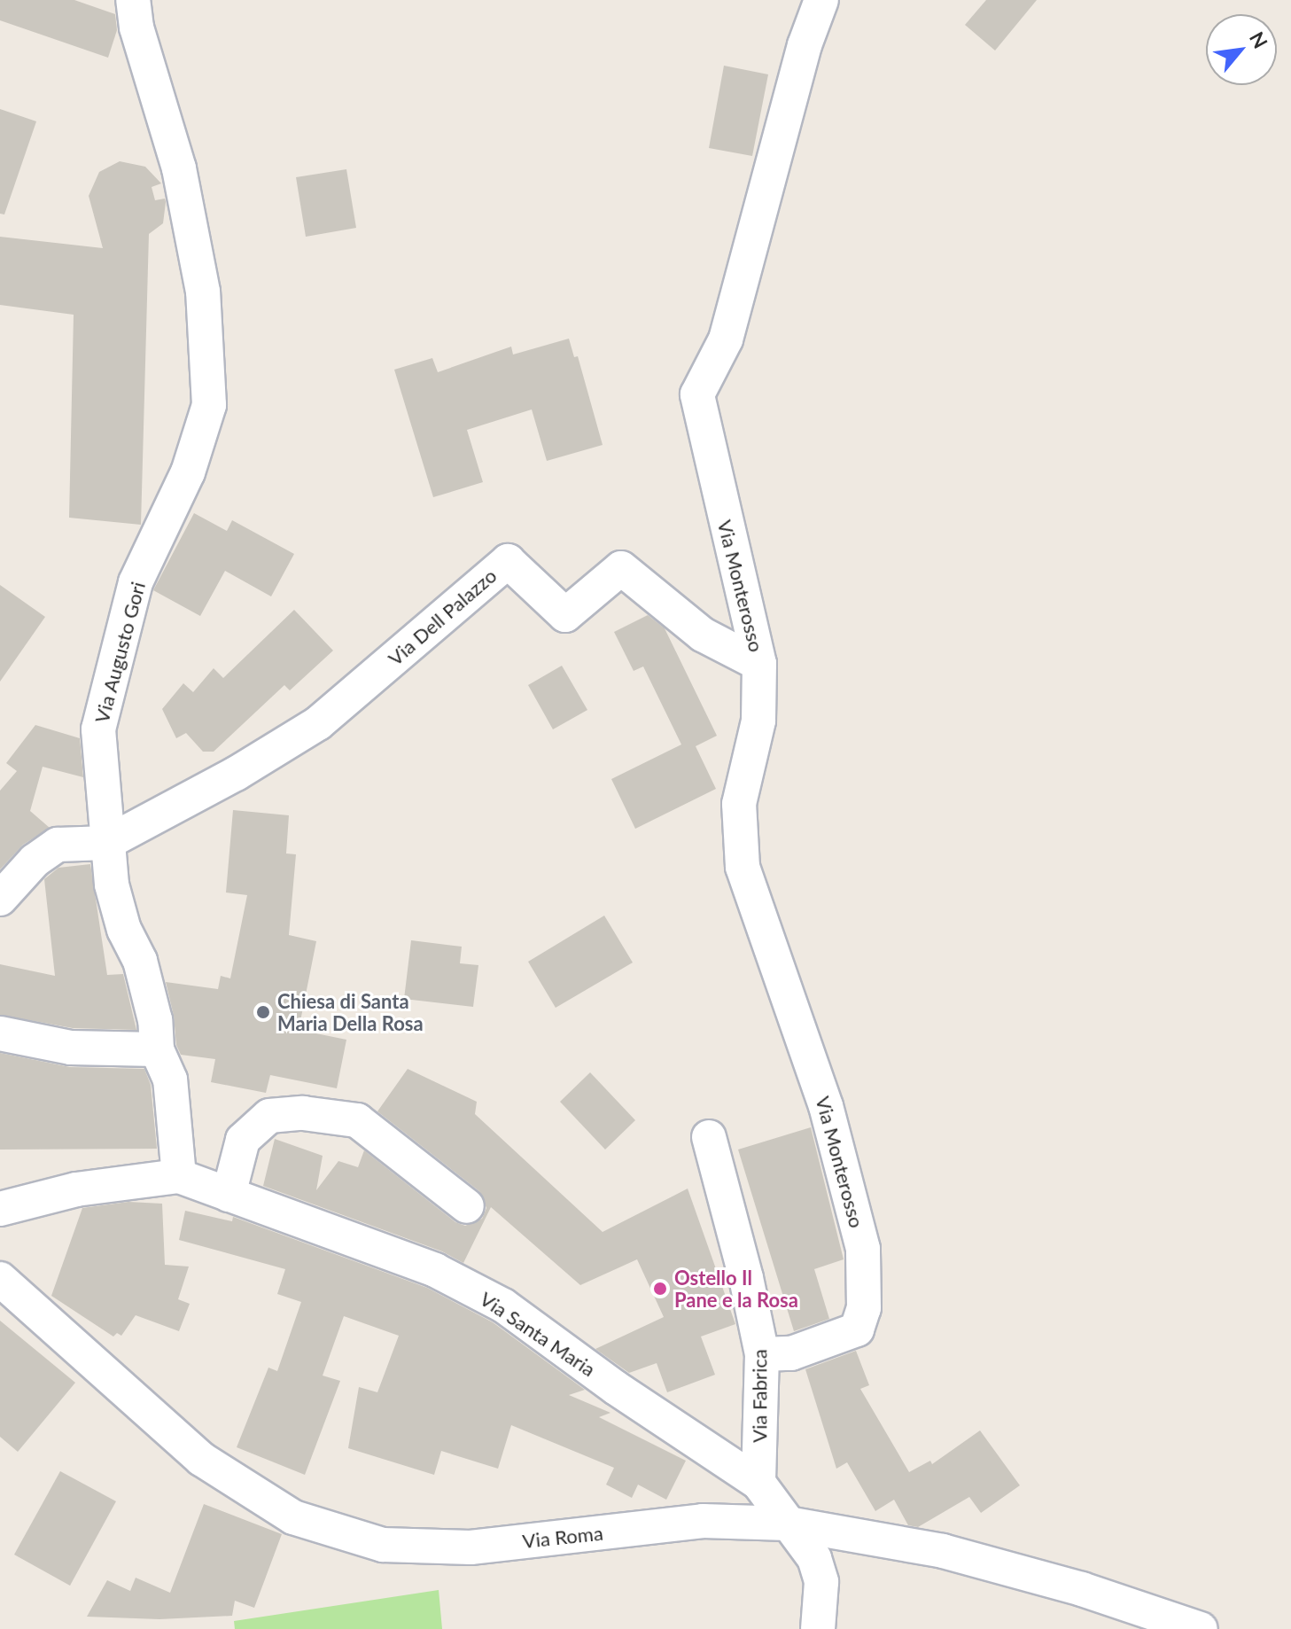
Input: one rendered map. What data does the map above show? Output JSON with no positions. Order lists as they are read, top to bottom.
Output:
{
  "streets": {
    "street": [
      "Via Monterosso",
      "Via Dell Palazzo",
      "Via Augusto Gori",
      "Via Santa Maria",
      "Via Fabrica",
      "Via Roma"
    ]
  },
  "crossings": [
    ["Via Monterosso", "Via Dell Palazzo"],
    ["Via Monterosso", "Via Fabrica"],
    ["Via Dell Palazzo", "Via Augusto Gori"],
    ["Via Augusto Gori", "Via Santa Maria"],
    ["Via Santa Maria", "Via Fabrica"]
  ],
  "places": ["Chiesa di Santa Maria Della Rosa", "Ostello Il Pane e la Rosa"],
  "north": "top right"
}
